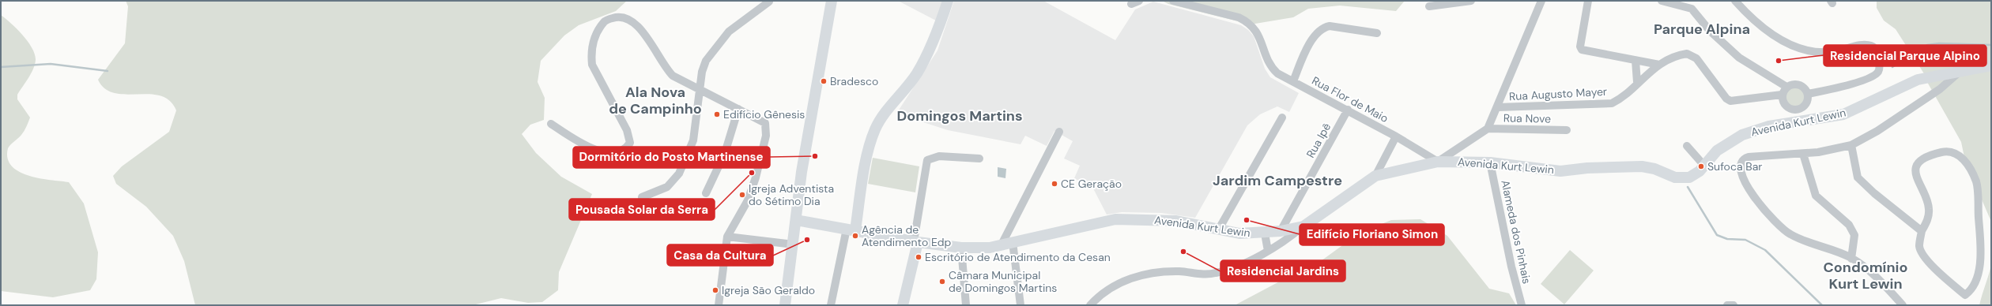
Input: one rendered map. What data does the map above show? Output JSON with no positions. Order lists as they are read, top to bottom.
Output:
{
  "streets": {
    "main road": ["Avenida Kurt Lewin"],
    "street": [
      "Rua Augusto Mayer",
      "Rua Flor de Maio",
      "Rua Nove",
      "Rua Ipê",
      "Alameda dos Pinhais"
    ]
  },
  "crossings": [
    ["Rua Augusto Mayer", "Rua Flor de Maio"],
    ["Rua Augusto Mayer", "Rua Nove"],
    ["Rua Augusto Mayer", "Avenida Kurt Lewin"],
    ["Rua Flor de Maio", "Avenida Kurt Lewin"],
    ["Rua Flor de Maio", "Rua Ipê"],
    ["Avenida Kurt Lewin", "Rua Ipê"],
    ["Avenida Kurt Lewin", "Alameda dos Pinhais"]
  ],
  "districts": [
    "Parque Alpina",
    "Ala Nova de Campinho",
    "Domingos Martins",
    "Jardim Campestre",
    "Condomínio Kurt Lewin"
  ],
  "places": [
    "Residencial Parque Alpino",
    "Bradesco",
    "Edifício Gênesis",
    "Dormitório do Posto Martinense",
    "Sufoca Bar",
    "Pousada Solar da Serra",
    "CE Geração",
    "Igreja Adventista do Sétimo Dia",
    "Edifício Floriano Simon",
    "Agência de Atendimento Edp",
    "Casa da Cultura",
    "Residencial Jardins",
    "Escritório de Atendimento da Cesan",
    "Câmara Municipal de Domingos Martins",
    "Igreja São Geraldo"
  ]
}
